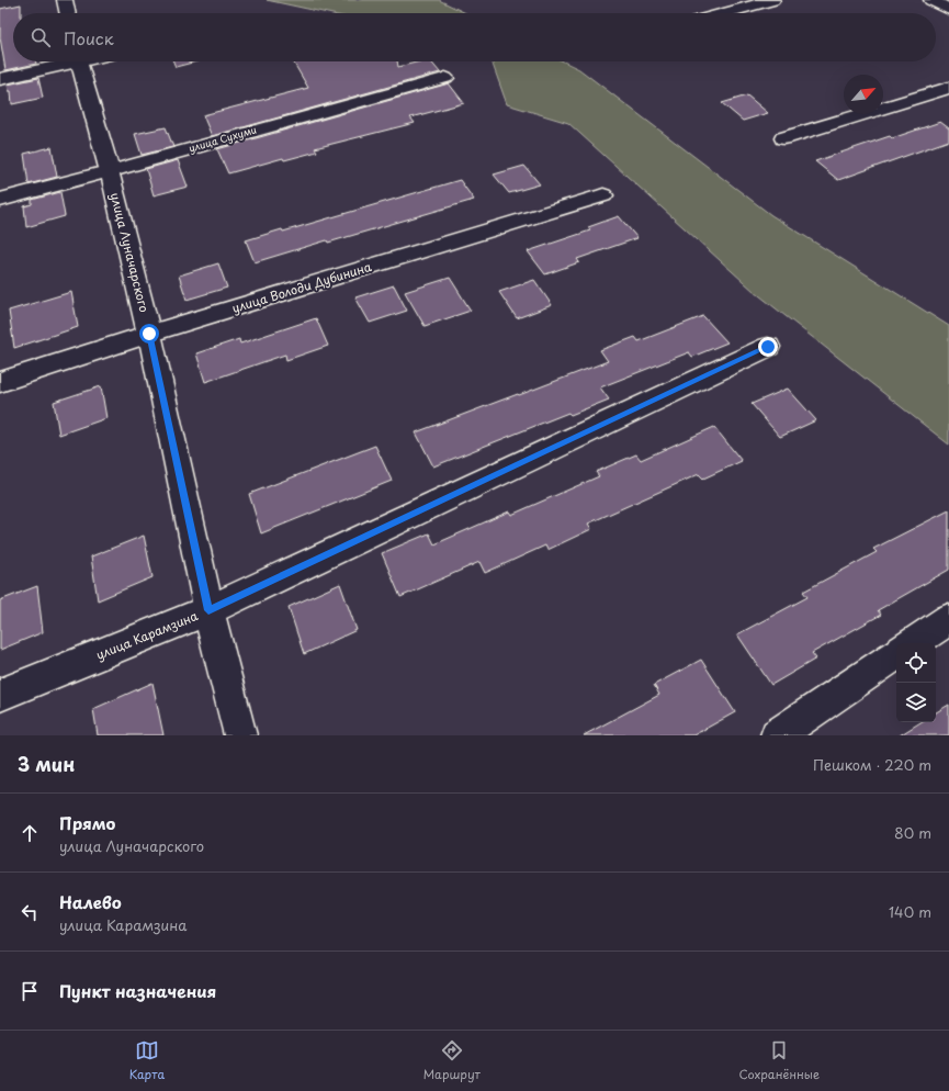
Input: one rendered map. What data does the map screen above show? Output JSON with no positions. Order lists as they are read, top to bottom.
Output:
{
  "streets": {
    "street": [
      "улица Сухуми",
      "улица Луначарского",
      "улица Володи Дубинина",
      "улица Карамзина"
    ]
  },
  "crossings": [
    ["улица Сухуми", "улица Луначарского"],
    ["улица Луначарского", "улица Володи Дубинина"],
    ["улица Луначарского", "улица Карамзина"]
  ],
  "north": "top right",
  "page": {
    "search": "Поиск",
    "heading": ["3 мин", "Пешком · 220 m"],
    "list": [
      ["Прямо", "улица Луначарского", "80 m"],
      ["Налево", "улица Карамзина", "140 m"],
      "Пункт назначения"
    ],
    "nav": ["Карта", "Маршрут", "Сохранённые"]
  }
}
